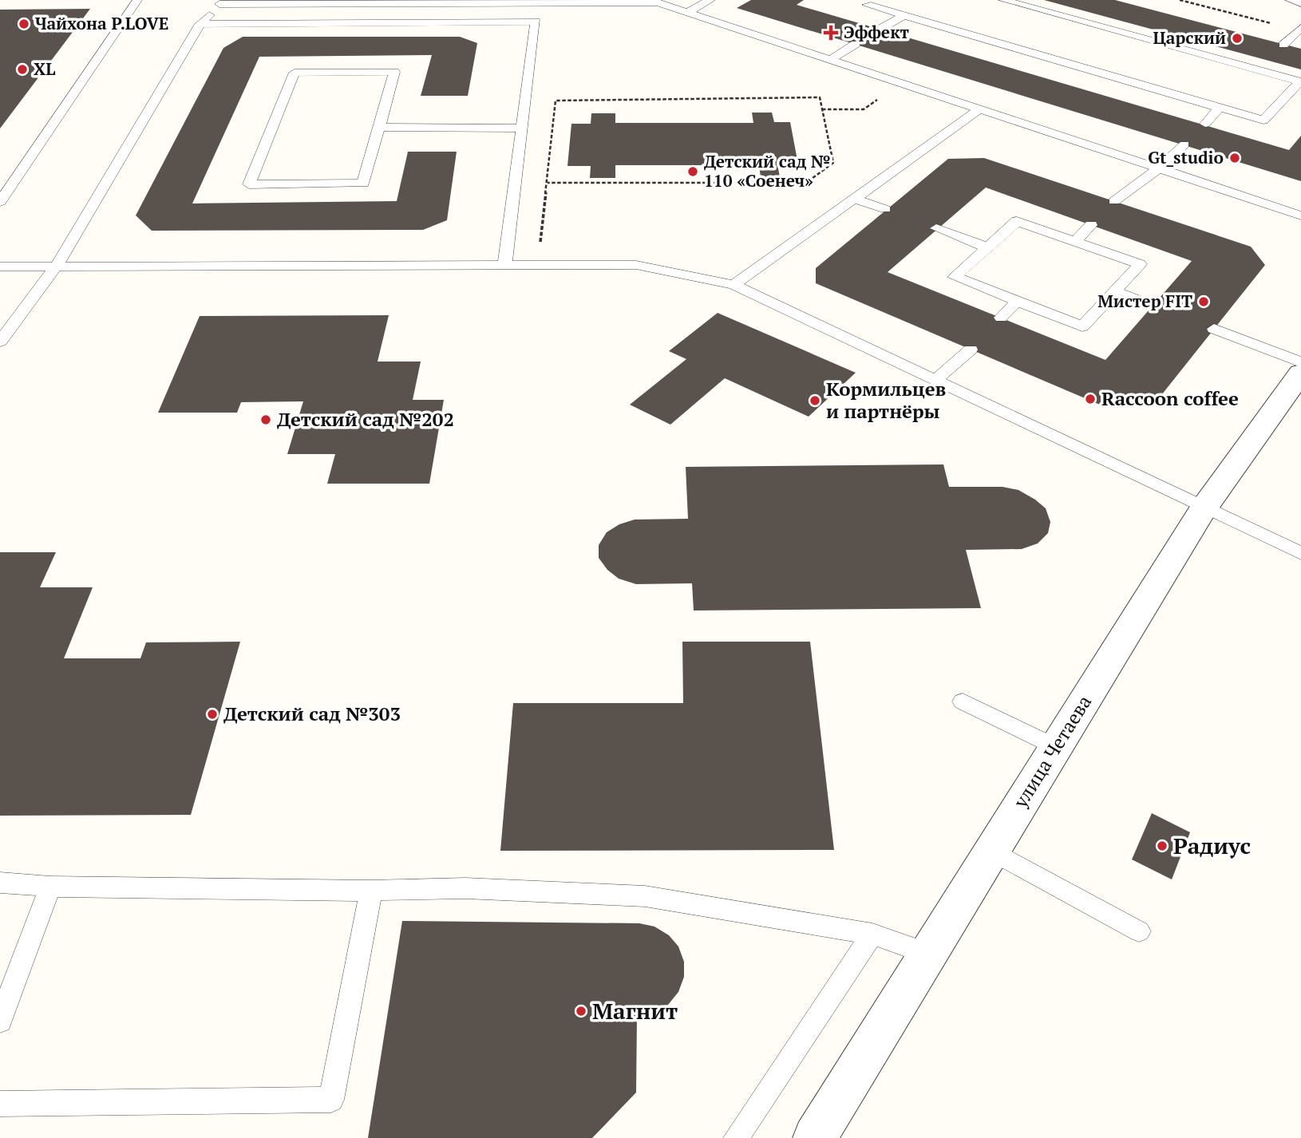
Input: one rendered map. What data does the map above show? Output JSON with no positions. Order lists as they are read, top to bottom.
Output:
{
  "streets": {
    "street": ["улица Четаева"]
  },
  "places": {
    "other": [
      "Чайхона P.LOVE",
      "Царский",
      "XL",
      "Gt_studio",
      "Детский сад № 110 «Соенеч»",
      "Мистер FIT",
      "Raccoon coffee",
      "Кормильцев и партнёры",
      "Детский сад №202",
      "Детский сад №303",
      "Радиус",
      "Магнит"
    ],
    "health": ["Эффект"]
  }
}
